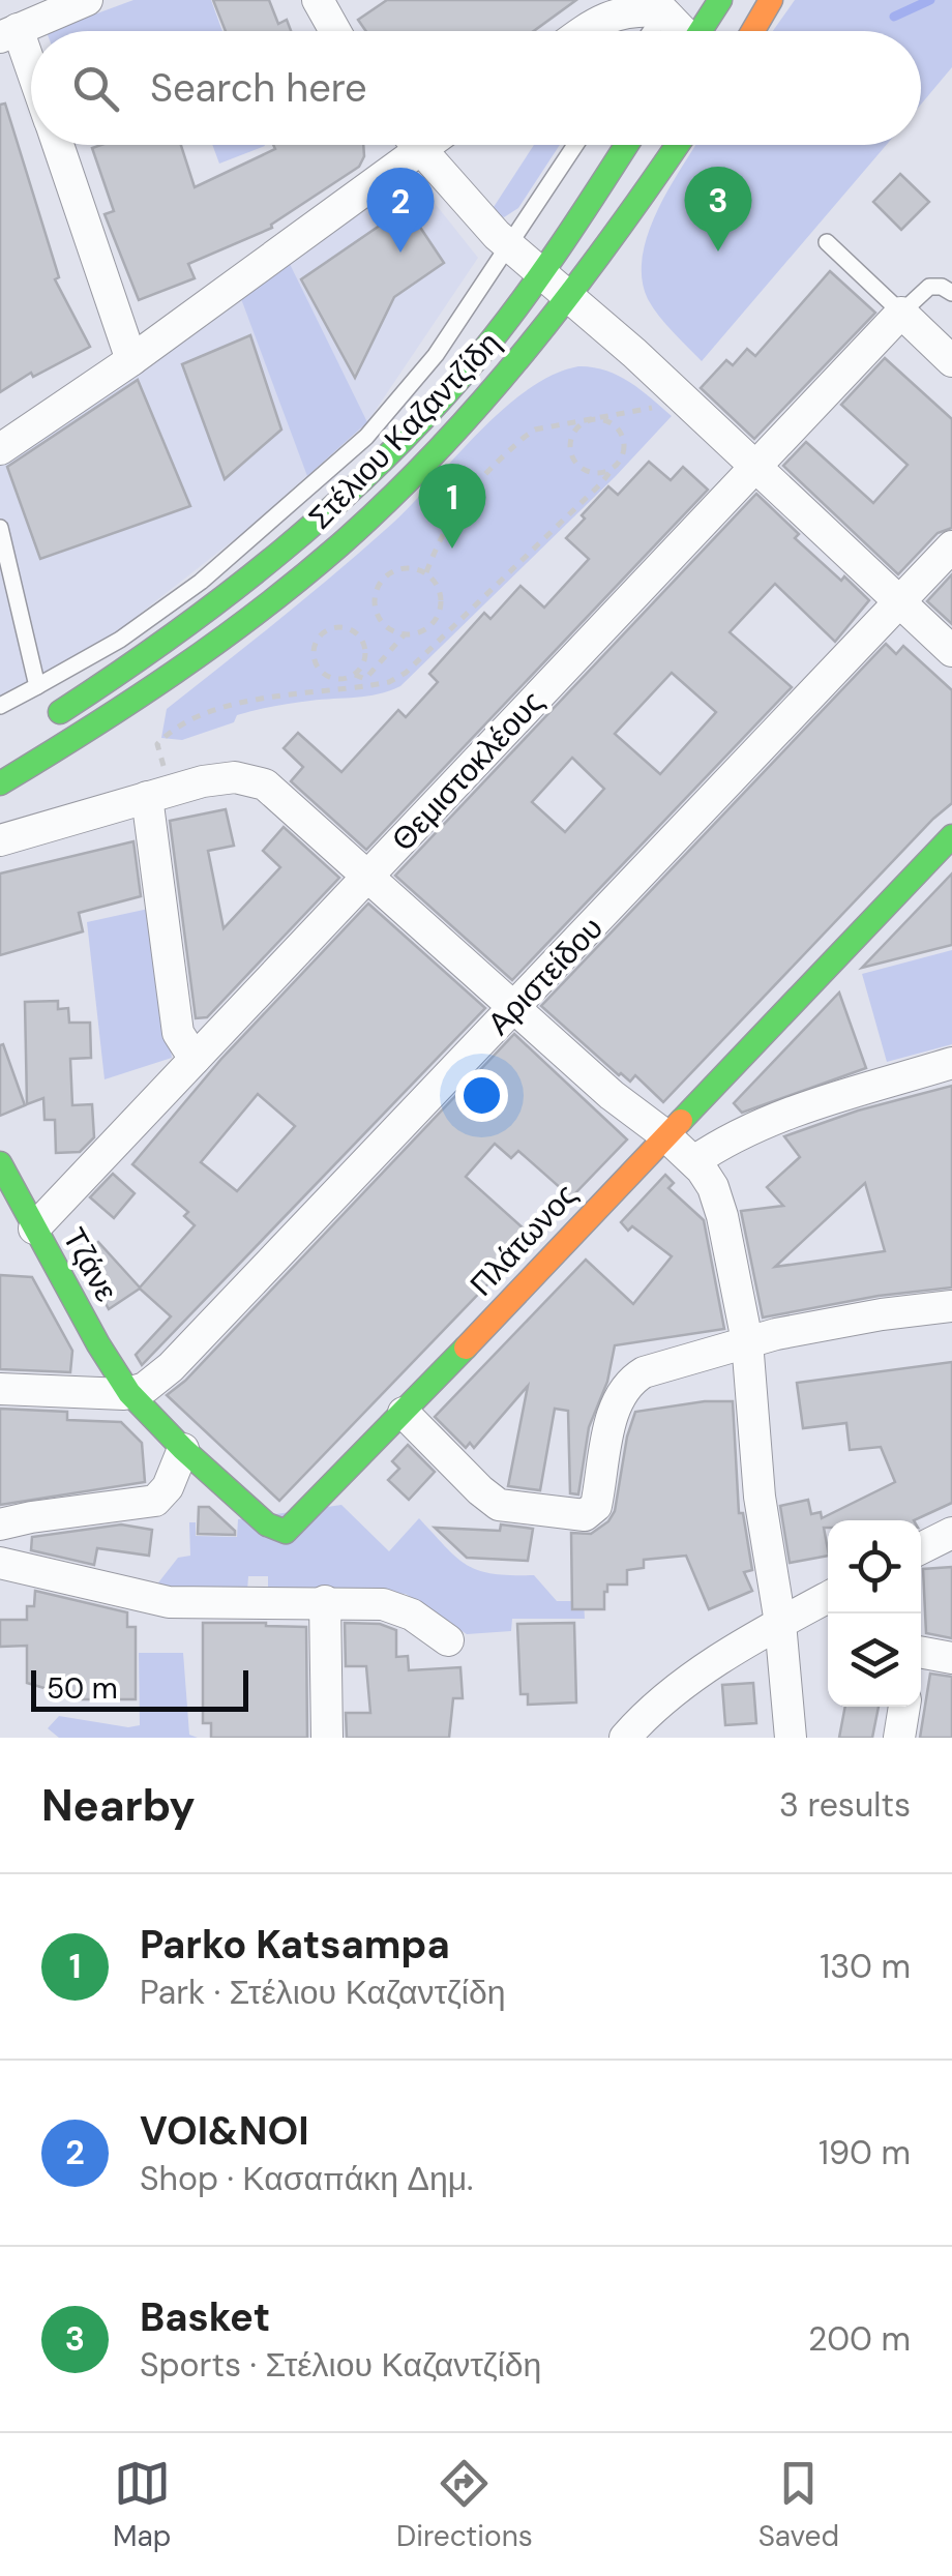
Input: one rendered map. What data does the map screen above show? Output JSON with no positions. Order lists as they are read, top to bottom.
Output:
{
  "streets": {
    "main road": ["Στέλιου Καζαντζίδη", "Πλάτωνος", "Τζάνε"],
    "street": ["Θεμιστοκλέους", "Αριστείδου"]
  },
  "crossings": [
    ["Θεμιστοκλέους", "Τζάνε"],
    ["Αριστείδου", "Πλάτωνος"],
    ["Αριστείδου", "Τζάνε"],
    ["Πλάτωνος", "Τζάνε"]
  ],
  "scale_bar": "50 m",
  "page": {
    "search": "Search here",
    "pins": ["3", "2", "1"],
    "scale": "50 m",
    "heading": ["Nearby", "3 results"],
    "list": [
      {
        "mark": "1",
        "name": "Parko Katsampa",
        "note": "Park · Στέλιου Καζαντζίδη",
        "value": "130 m"
      },
      {
        "mark": "2",
        "name": "VOI&NOI",
        "note": "Shop · Κασαπάκη Δημ.",
        "value": "190 m"
      },
      {
        "mark": "3",
        "name": "Basket",
        "note": "Sports · Στέλιου Καζαντζίδη",
        "value": "200 m"
      }
    ],
    "nav": ["Map", "Directions", "Saved"]
  }
}
